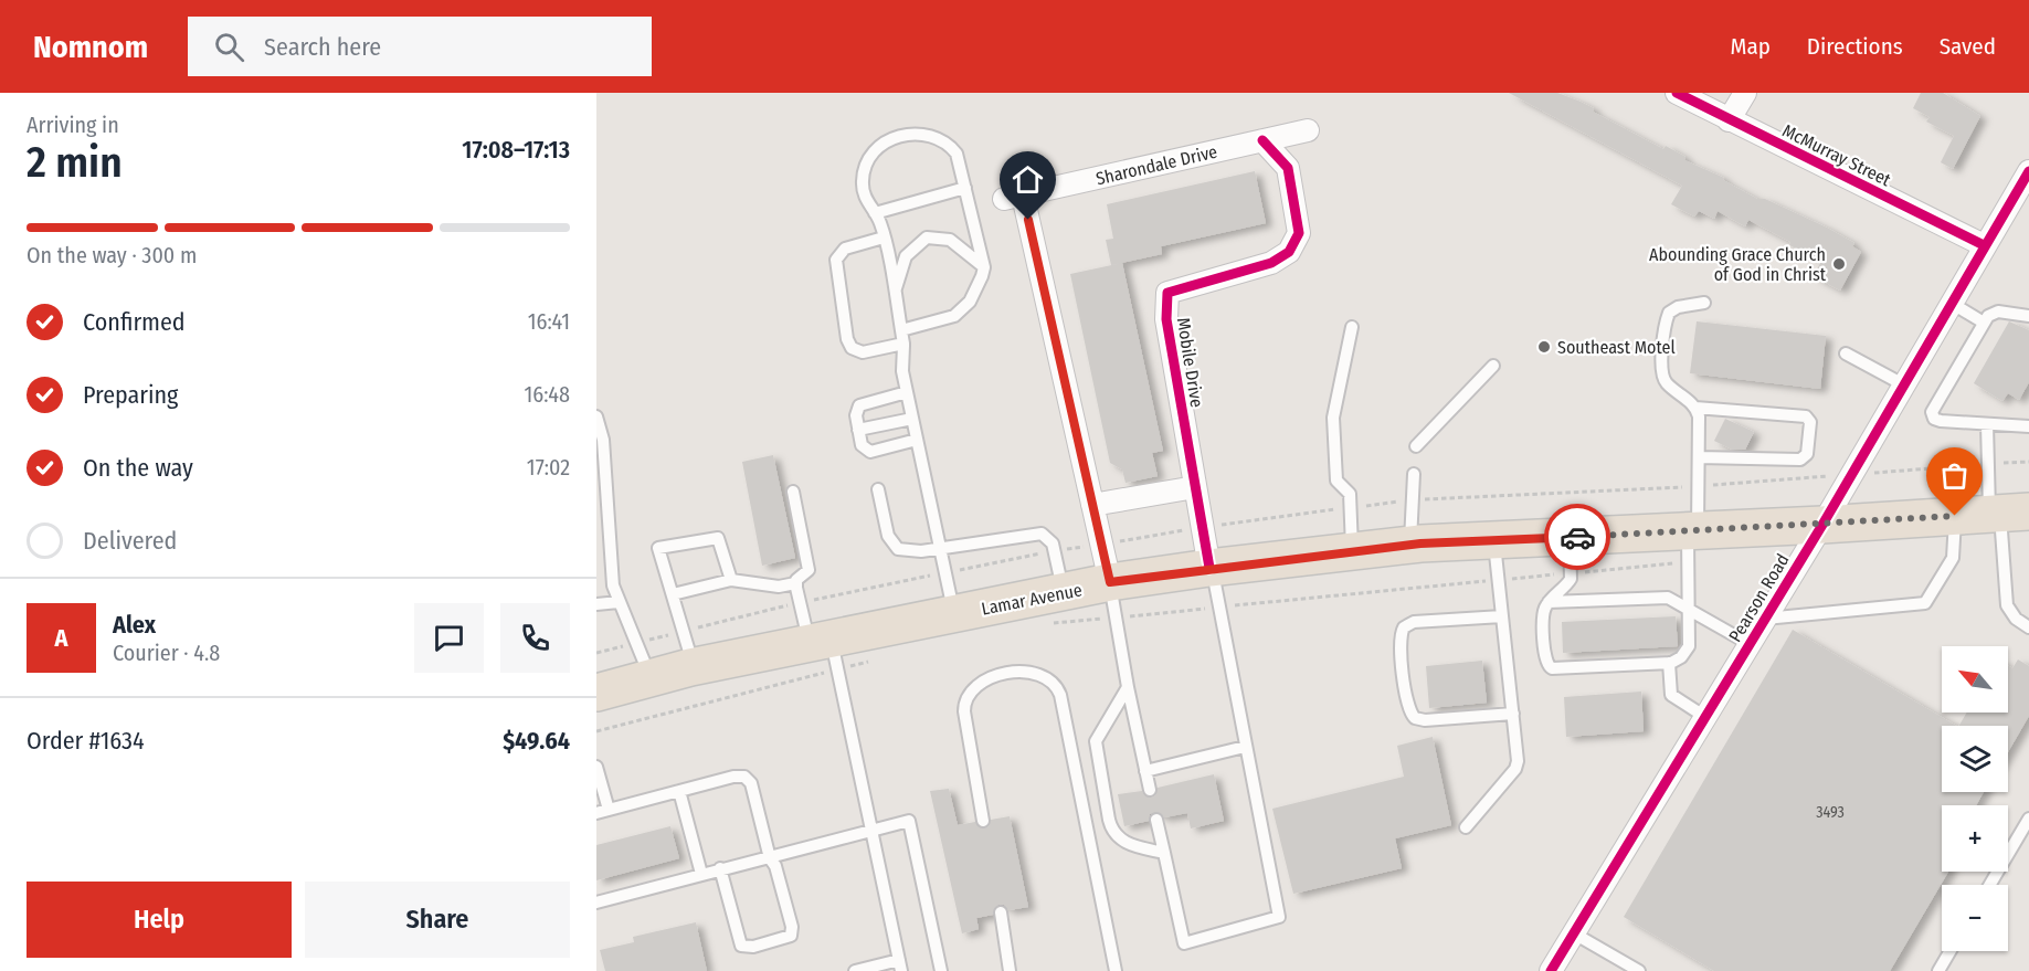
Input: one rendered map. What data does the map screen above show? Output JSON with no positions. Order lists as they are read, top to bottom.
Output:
{
  "streets": {
    "highway": ["Lamar Avenue"],
    "street": [
      "McMurray Street",
      "Sharondale Drive",
      "Mobile Drive",
      "Pearson Road"
    ]
  },
  "crossings": [
    ["McMurray Street", "Pearson Road"],
    ["Sharondale Drive", "Mobile Drive"],
    ["Mobile Drive", "Lamar Avenue"],
    ["Pearson Road", "Lamar Avenue"]
  ],
  "places": ["Abounding Grace Church of God in Christ", "Southeast Motel"],
  "house_numbers": ["3493"],
  "north": "top left",
  "page": {
    "header": "Nomnom",
    "search": "Search here",
    "nav": ["Map", "Directions", "Saved"],
    "heading": ["2 min", "Arriving in", "17:08–17:13"],
    "panel": [
      "Alex",
      "Courier · 4.8",
      "Order #1634",
      "$49.64"
    ],
    "bar": "On the way · 300 m",
    "list": [
      ["Confirmed", "16:41"],
      ["Preparing", "16:48"],
      ["On the way", "17:02"],
      "Delivered"
    ],
    "round": "A",
    "map_buttons": ["+", "−"],
    "buttons": ["Help", "Share"]
  }
}
